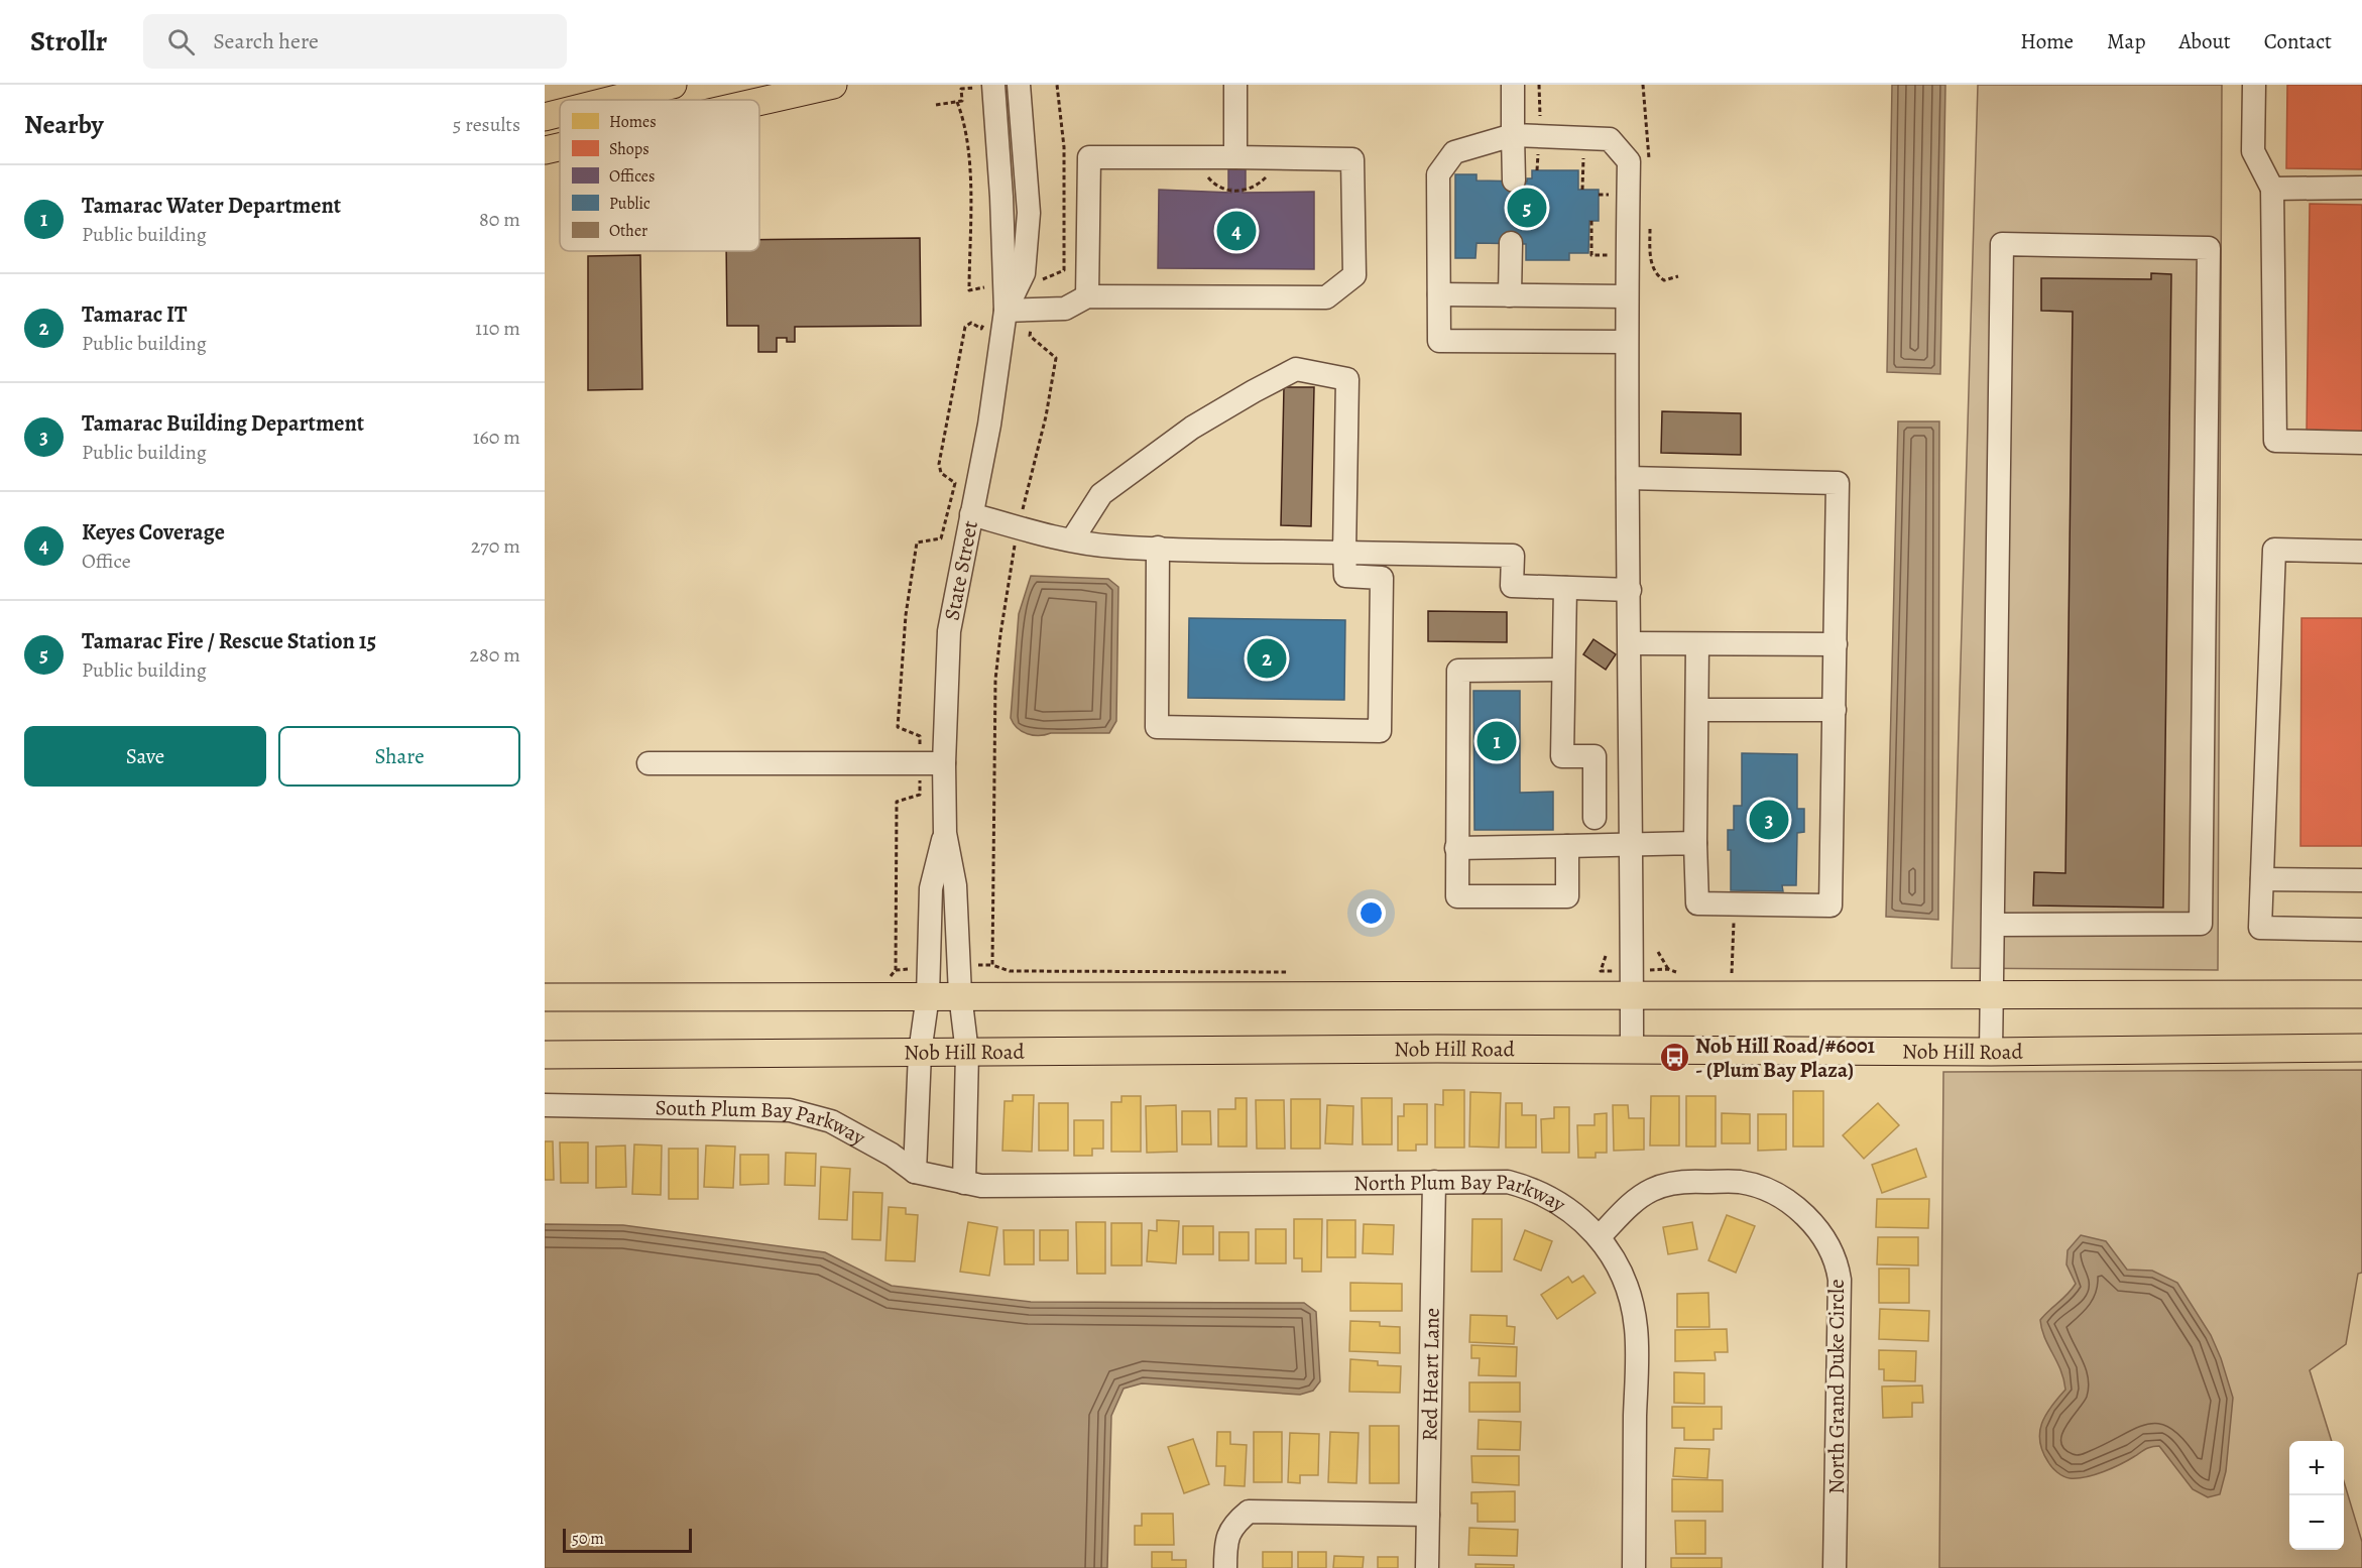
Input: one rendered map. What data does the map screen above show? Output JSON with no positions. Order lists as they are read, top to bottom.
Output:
{
  "streets": {
    "main road": ["Nob Hill Road"],
    "street": [
      "State Street",
      "South Plum Bay Parkway",
      "North Plum Bay Parkway",
      "Red Heart Lane",
      "North Grand Duke Circle"
    ]
  },
  "crossings": [
    ["State Street", "Nob Hill Road"],
    ["State Street", "South Plum Bay Parkway"],
    ["State Street", "North Plum Bay Parkway"],
    ["South Plum Bay Parkway", "North Plum Bay Parkway"],
    ["North Plum Bay Parkway", "Red Heart Lane"],
    ["North Plum Bay Parkway", "North Grand Duke Circle"]
  ],
  "places": {
    "bus stop": ["Nob Hill Road/#6001 - (Plum Bay Plaza)"]
  },
  "legend": [
    "Homes",
    "Shops",
    "Offices",
    "Public",
    "Other"
  ],
  "scale_bar": "50 m",
  "page": {
    "header": "Strollr",
    "search": "Search here",
    "nav": [
      "Home",
      "Map",
      "About",
      "Contact"
    ],
    "heading": ["Nearby", "5 results"],
    "list": [
      {
        "mark": "1",
        "name": "Tamarac Water Department",
        "note": "Public building",
        "value": "80 m"
      },
      {
        "mark": "2",
        "name": "Tamarac IT",
        "note": "Public building",
        "value": "110 m"
      },
      {
        "mark": "3",
        "name": "Tamarac Building Department",
        "note": "Public building",
        "value": "160 m"
      },
      {
        "mark": "4",
        "name": "Keyes Coverage",
        "note": "Office",
        "value": "270 m"
      },
      {
        "mark": "5",
        "name": "Tamarac Fire / Rescue Station 15",
        "note": "Public building",
        "value": "280 m"
      }
    ],
    "pins": [
      "5",
      "4",
      "2",
      "1",
      "3"
    ],
    "buttons": ["Save", "Share"],
    "map_buttons": ["+", "−"],
    "scale": "50 m"
  }
}
